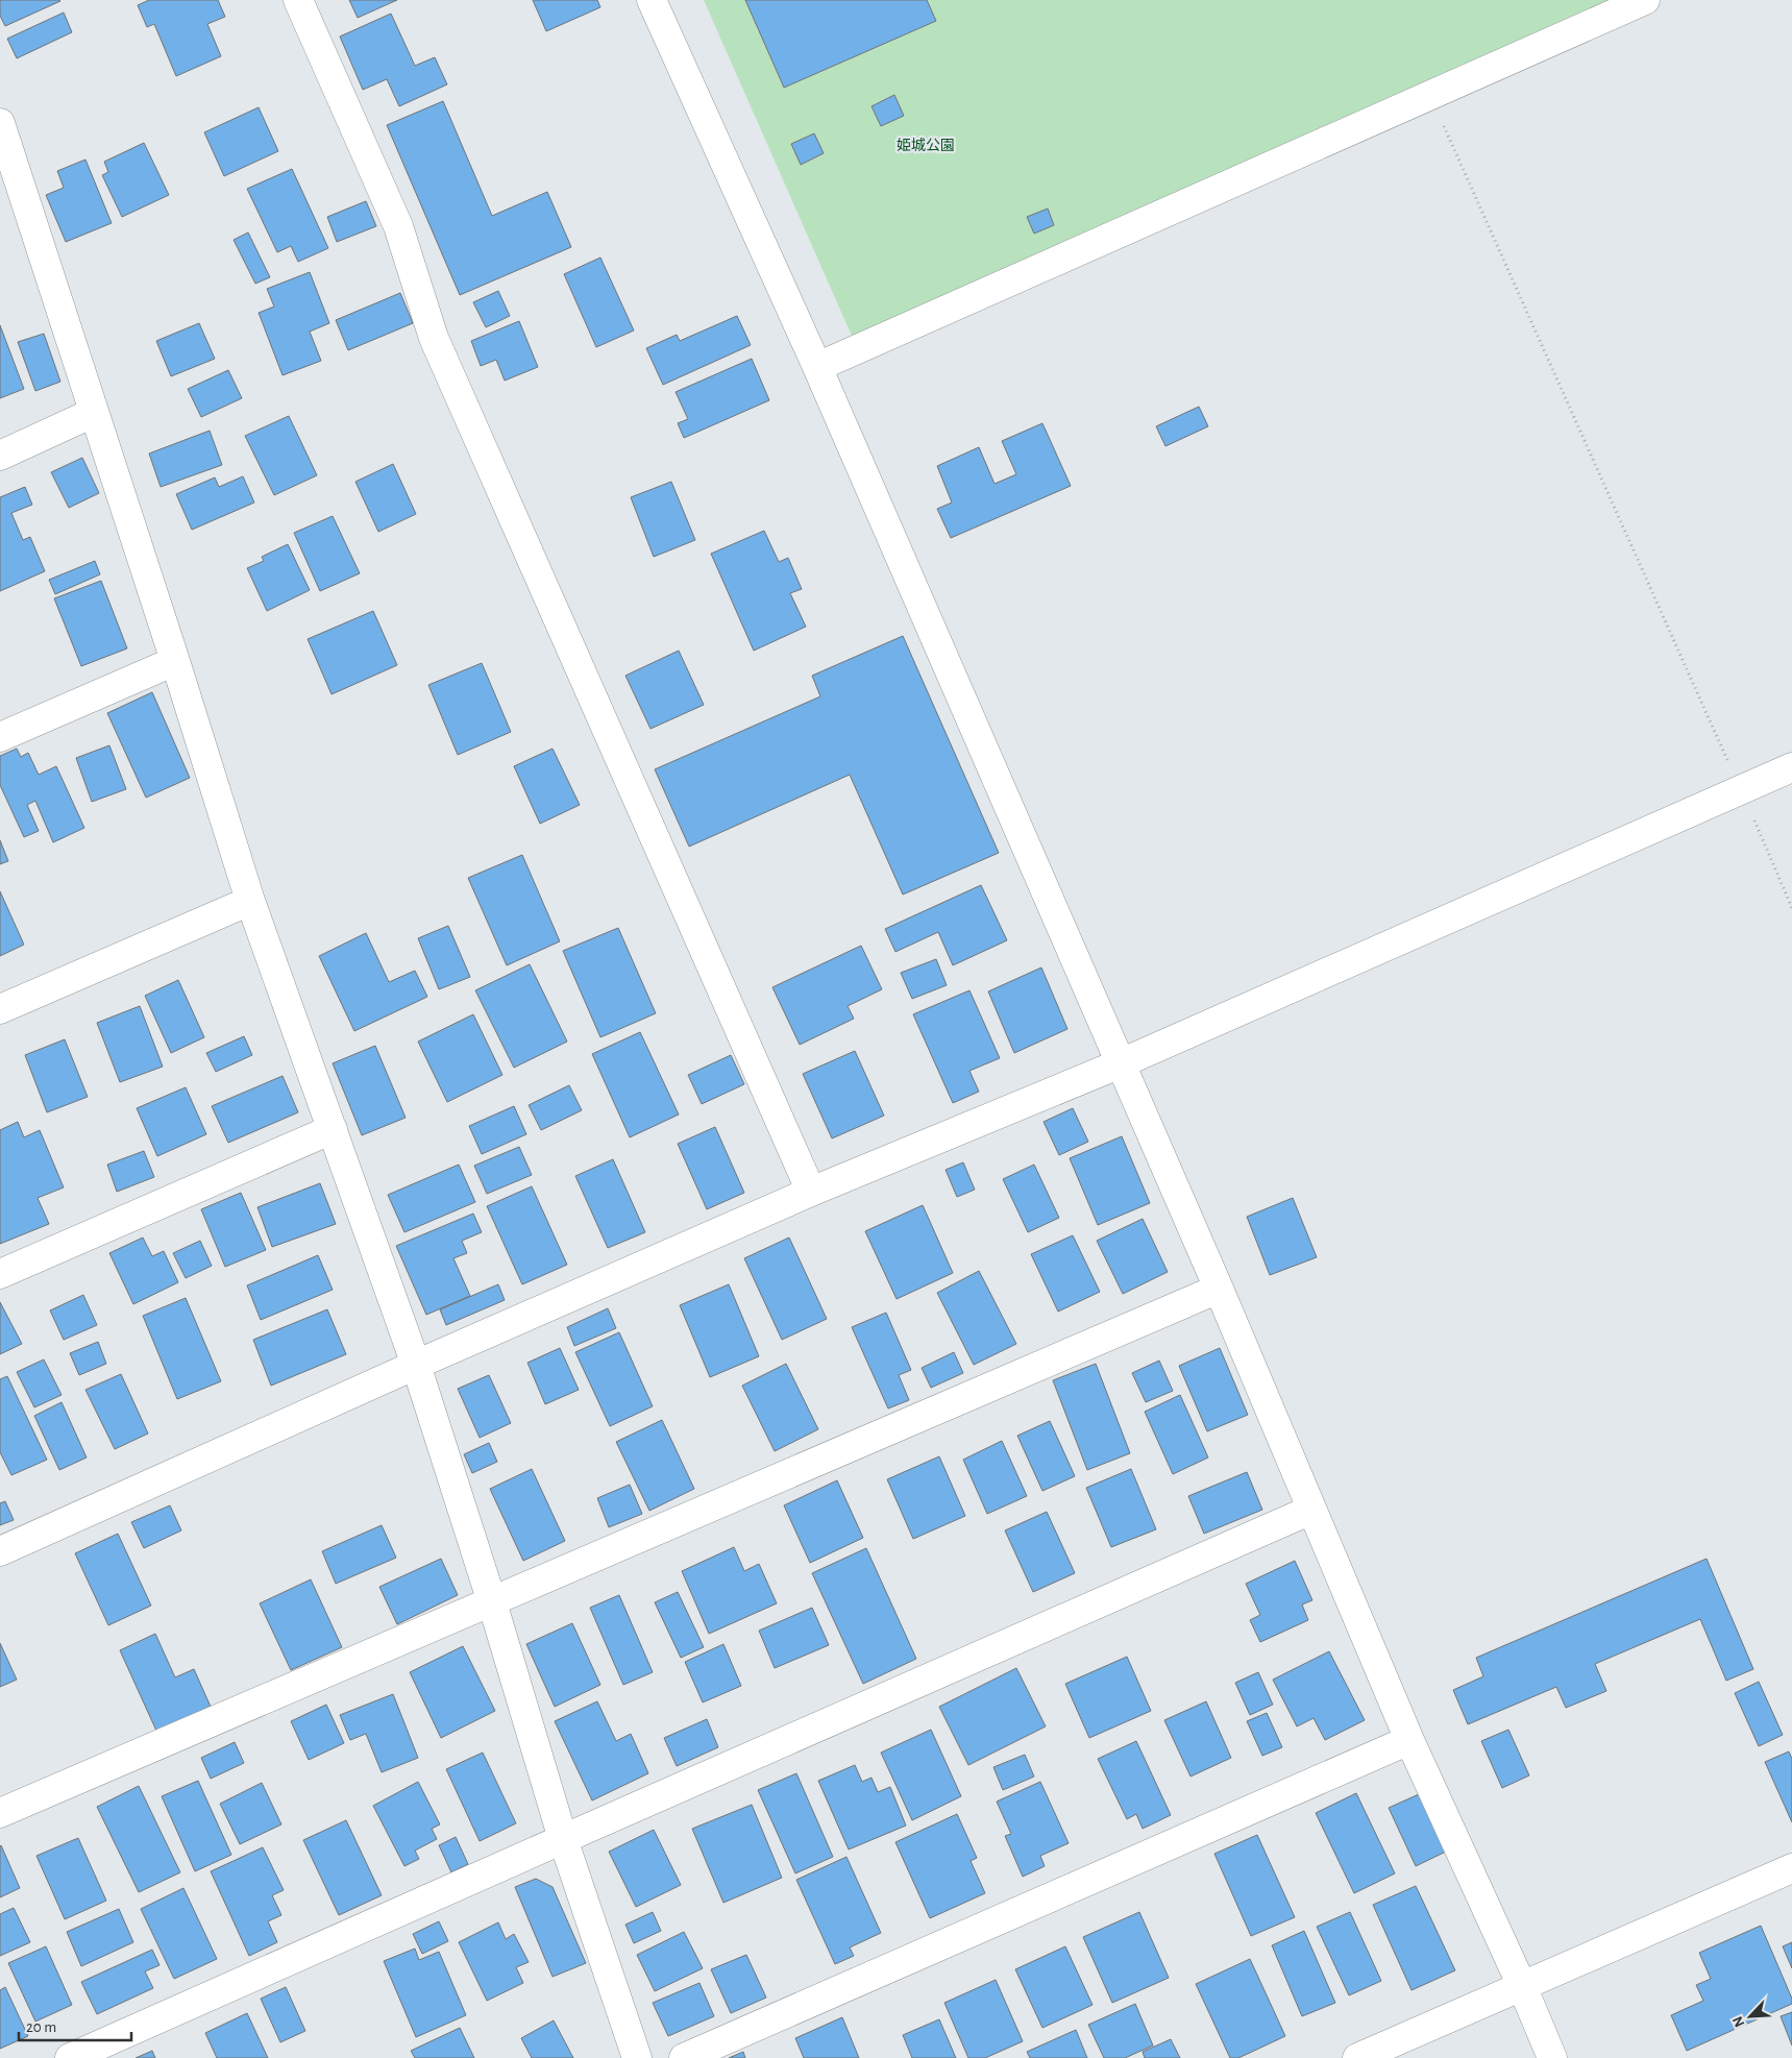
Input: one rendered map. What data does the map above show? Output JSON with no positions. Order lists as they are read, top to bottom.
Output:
{
  "parks": ["姫城公園"],
  "scale_bar": "20 m",
  "north": "bottom left"
}
